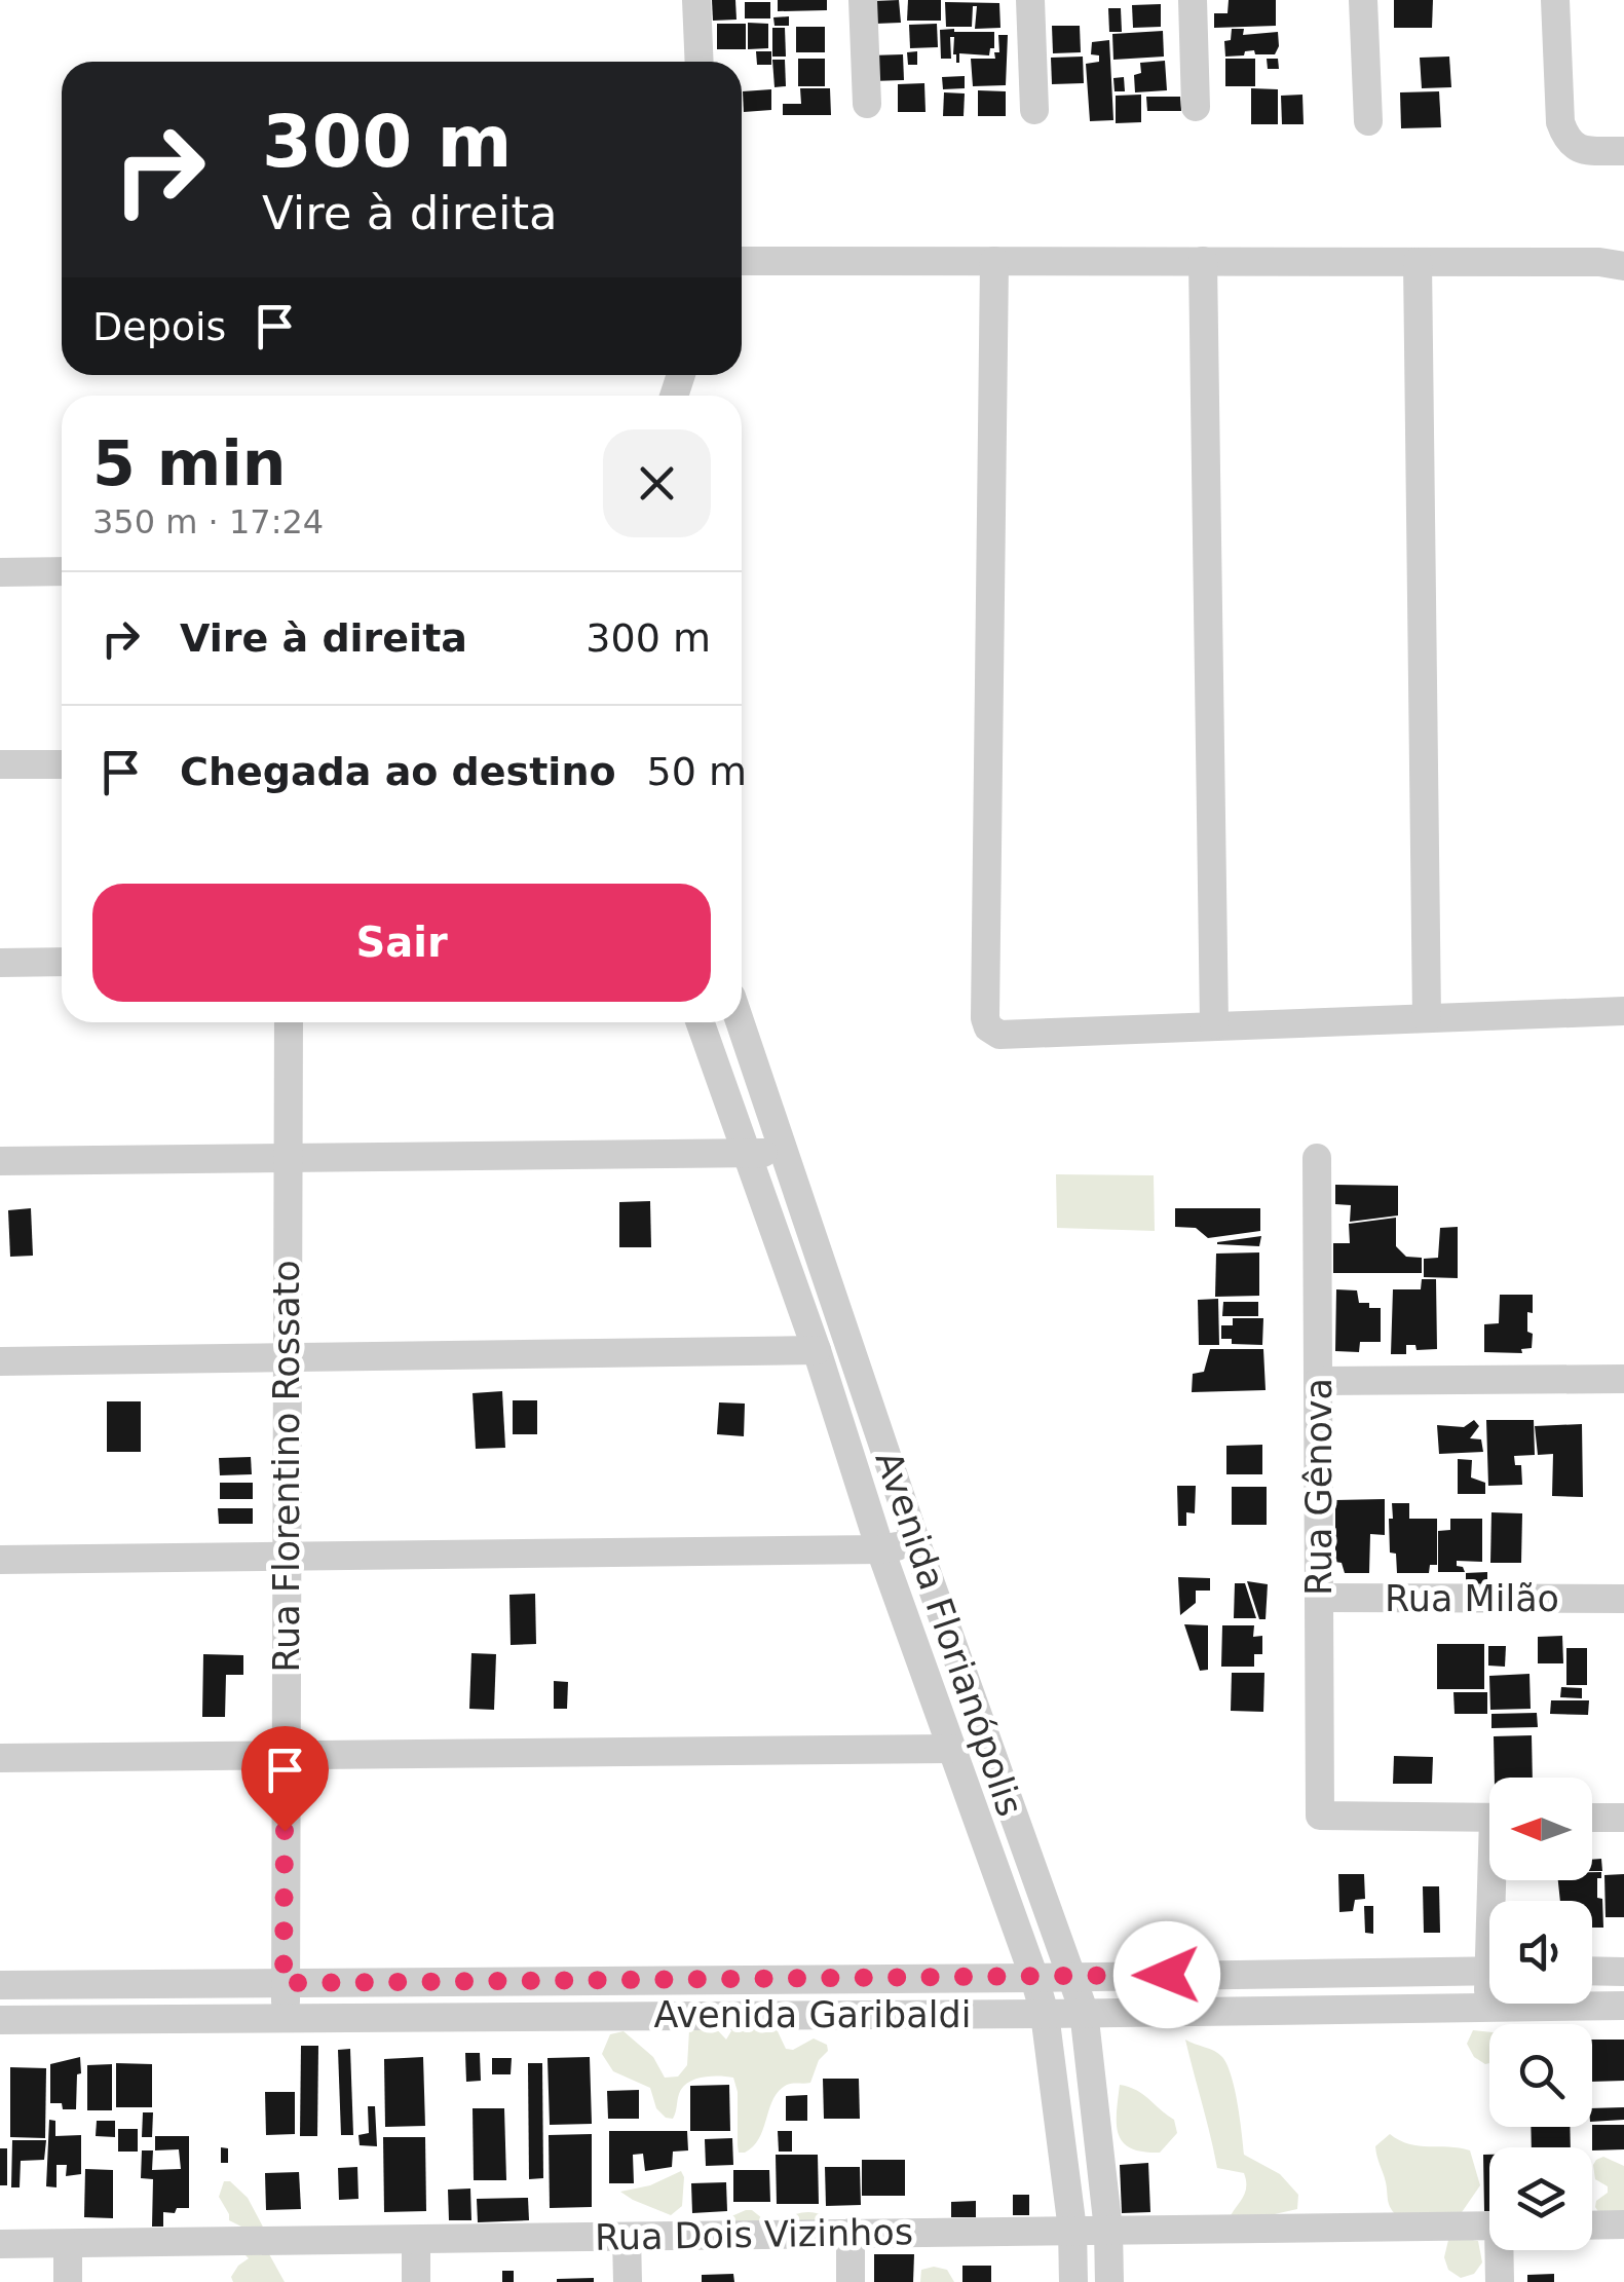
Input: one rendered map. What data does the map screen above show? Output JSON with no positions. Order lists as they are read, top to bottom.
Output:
{
  "streets": {
    "street": [
      "Rua Florentino Rossato",
      "Rua Gênova",
      "Rua Milão",
      "Avenida Florianópolis",
      "Avenida Garibaldi",
      "Rua Dois Vizinhos"
    ]
  },
  "crossings": [
    ["Rua Florentino Rossato", "Avenida Garibaldi"],
    ["Rua Gênova", "Rua Milão"],
    ["Avenida Florianópolis", "Avenida Garibaldi"],
    ["Avenida Florianópolis", "Rua Dois Vizinhos"]
  ],
  "north": "left",
  "page": {
    "turn": ["300 m", "Vire à direita"],
    "then": "Depois",
    "heading": ["5 min", "350 m · 17:24"],
    "list": [
      {
        "name": "Vire à direita",
        "value": "300 m"
      },
      {
        "name": "Chegada ao destino",
        "value": "50 m"
      }
    ],
    "buttons": "Sair"
  }
}
